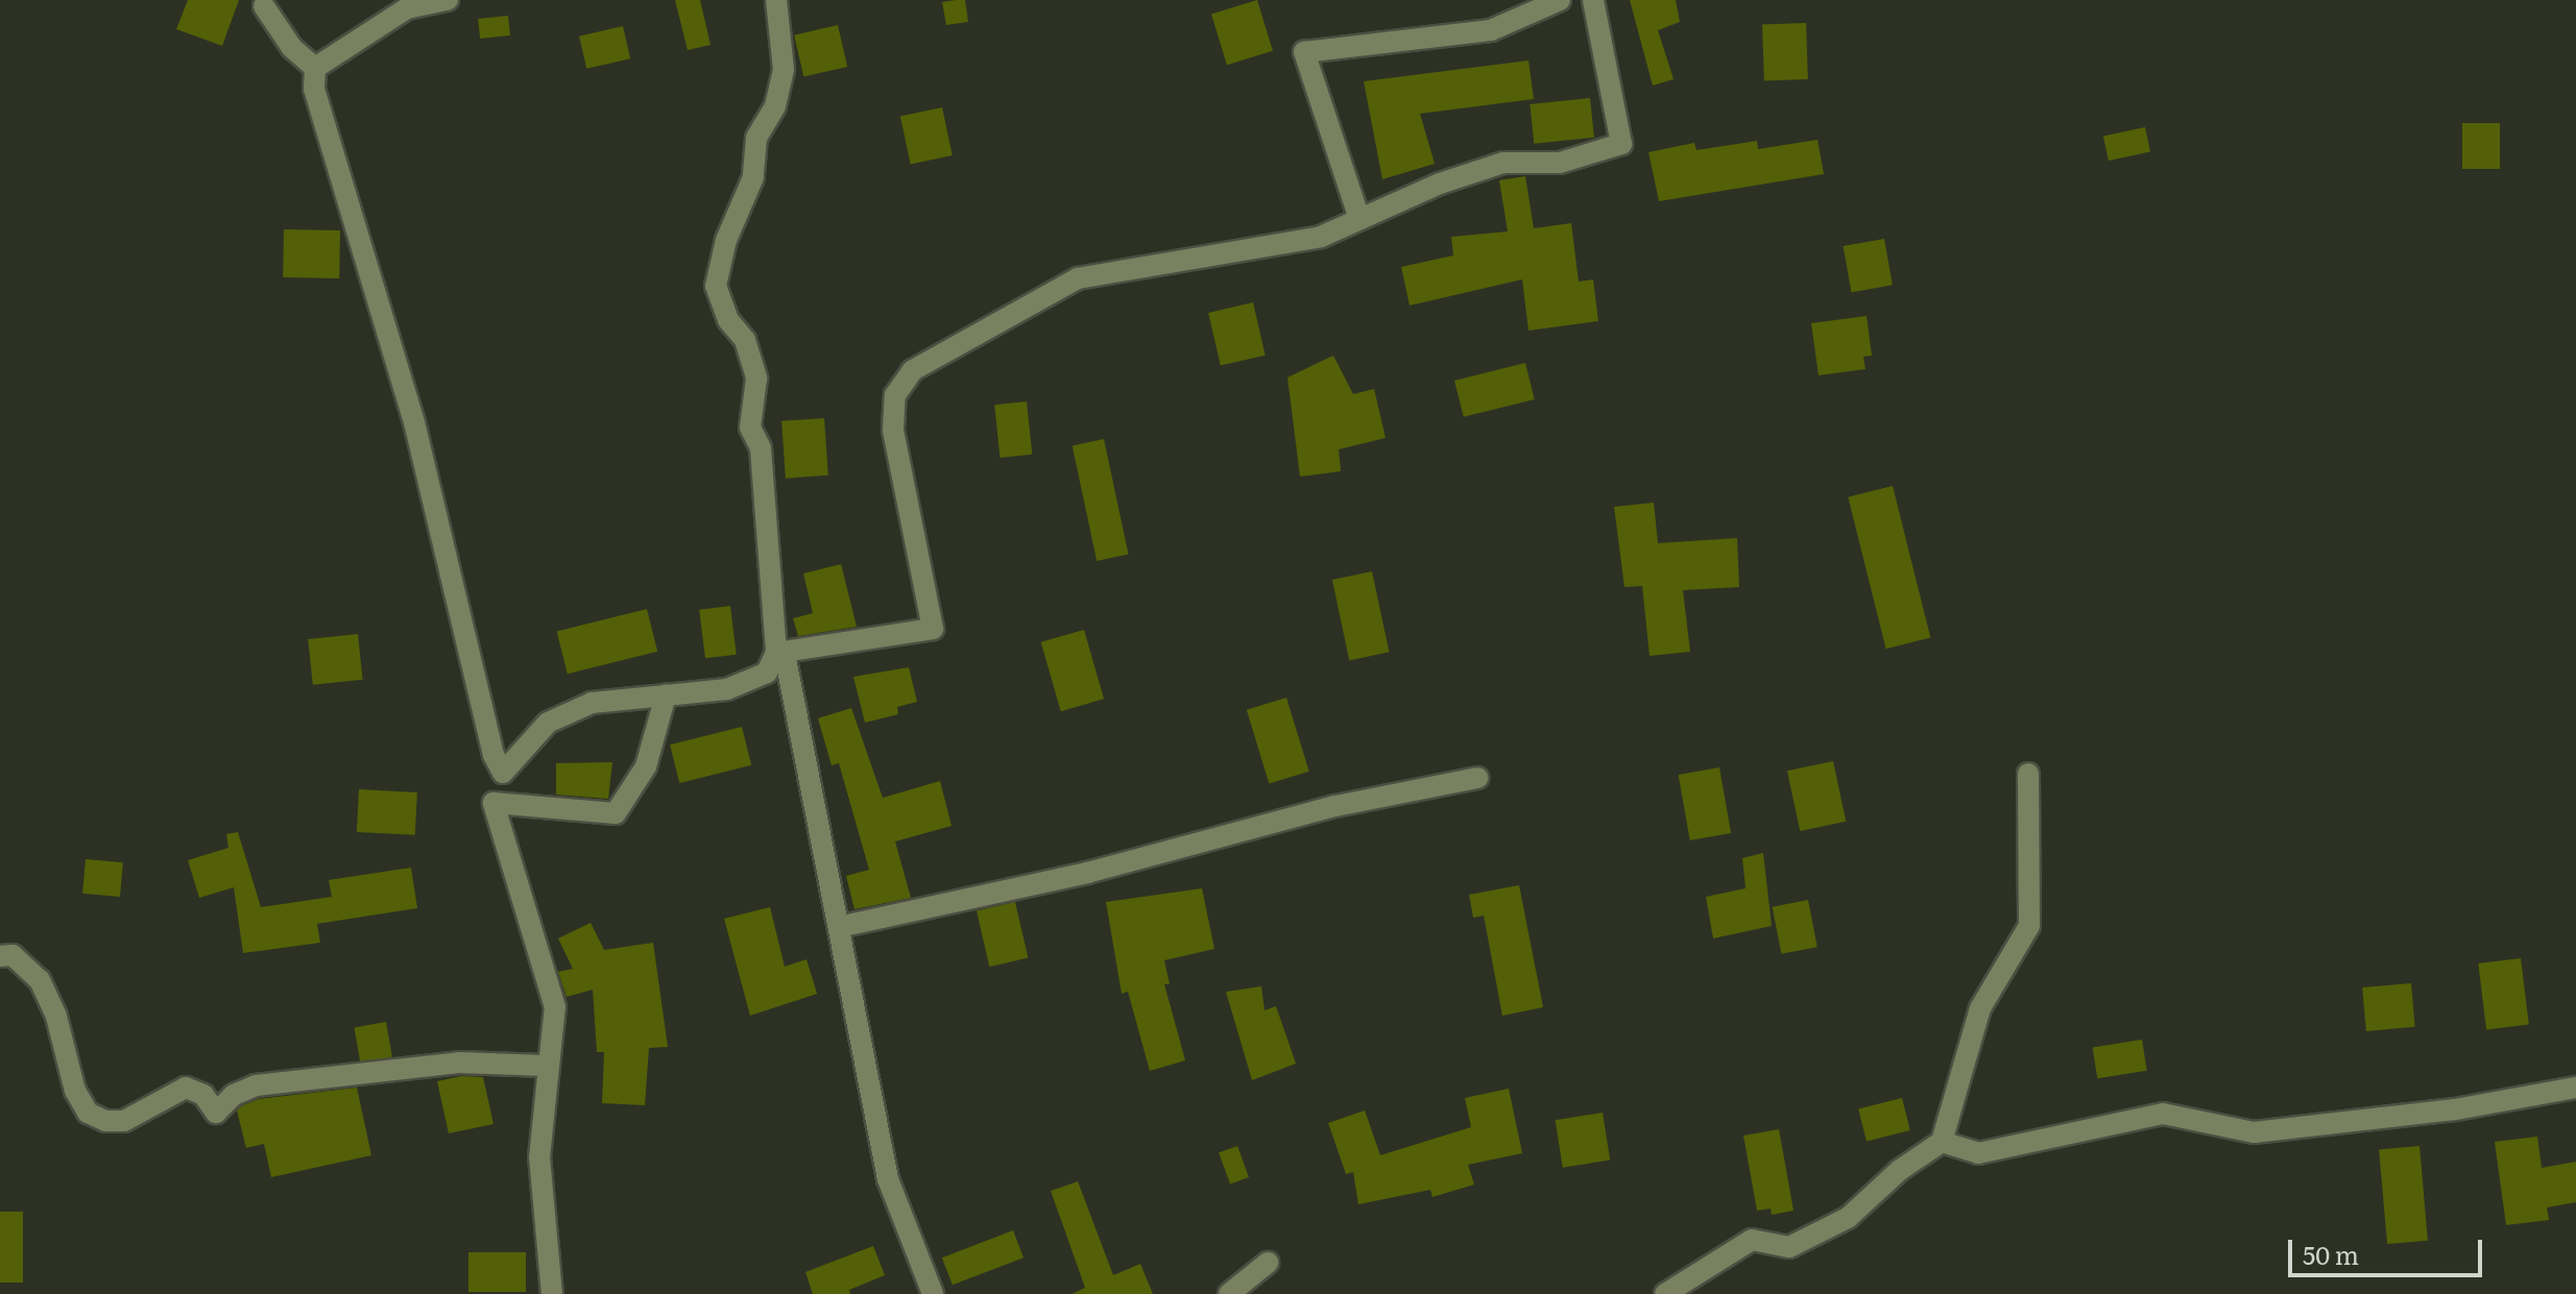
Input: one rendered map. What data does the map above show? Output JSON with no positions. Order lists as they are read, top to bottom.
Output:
{
  "scale_bar": "50 m"
}
